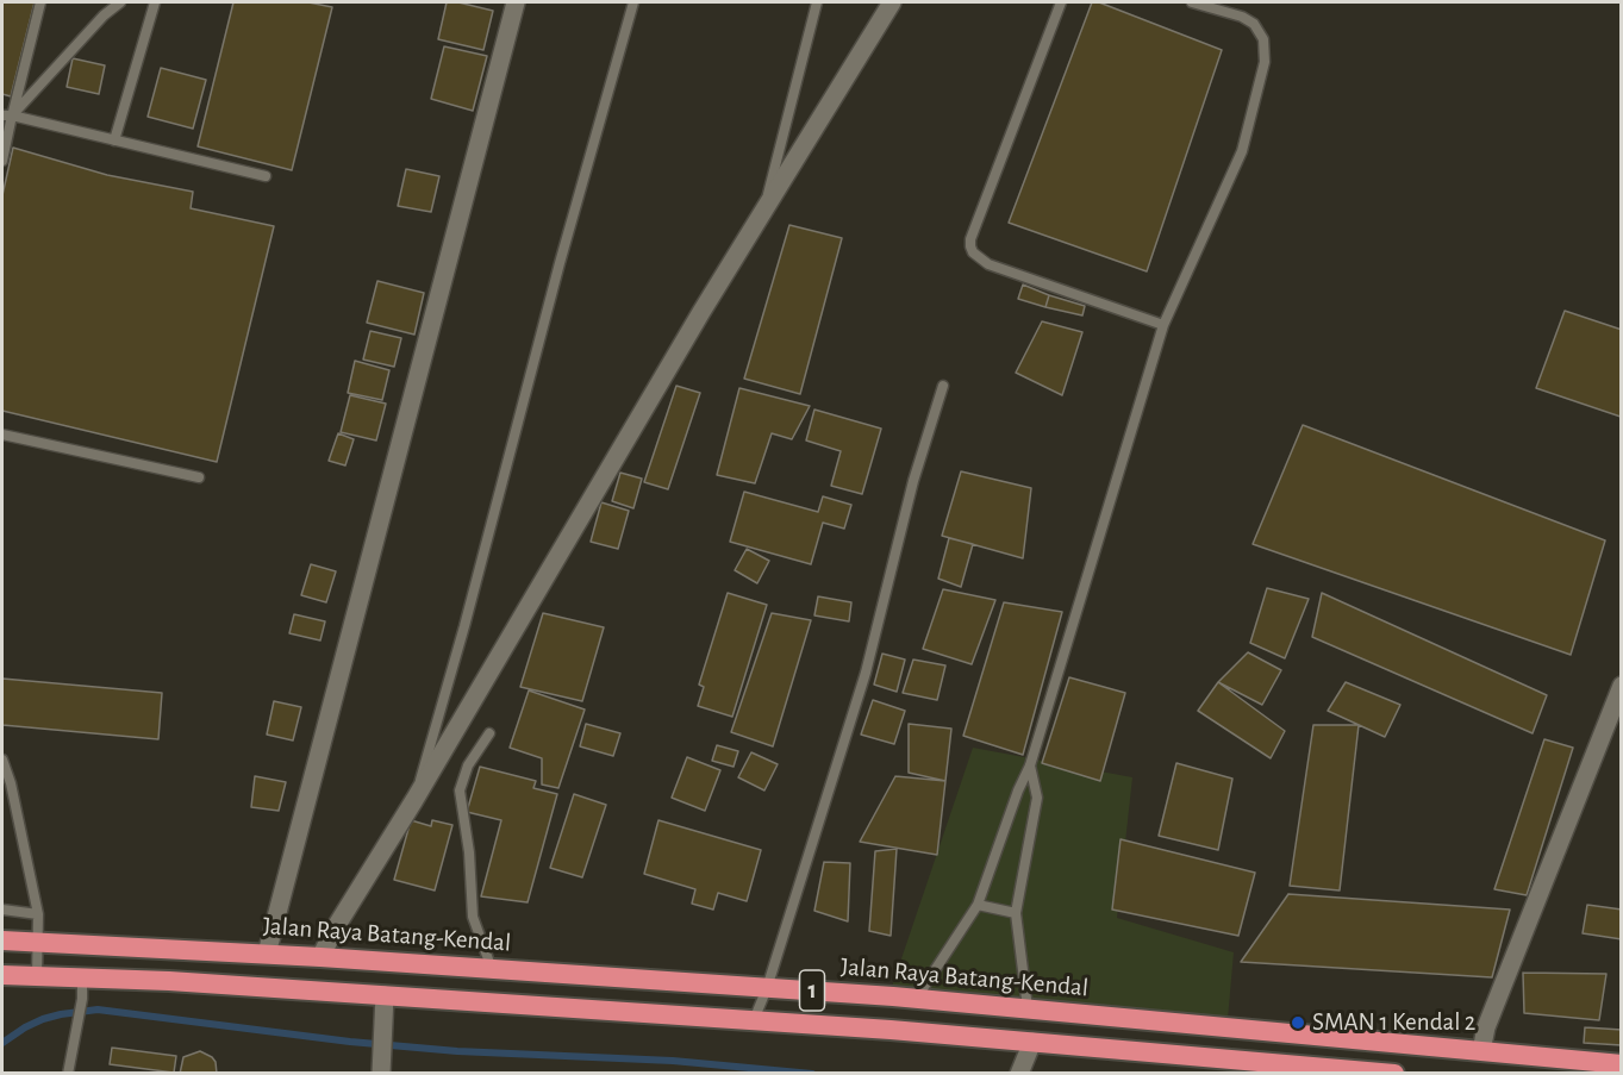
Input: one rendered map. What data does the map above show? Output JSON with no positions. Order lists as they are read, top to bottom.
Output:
{
  "streets": {
    "highway": ["Jalan Raya Batang-Kendal", "1"]
  },
  "places": ["SMAN 1 Kendal 2"]
}
